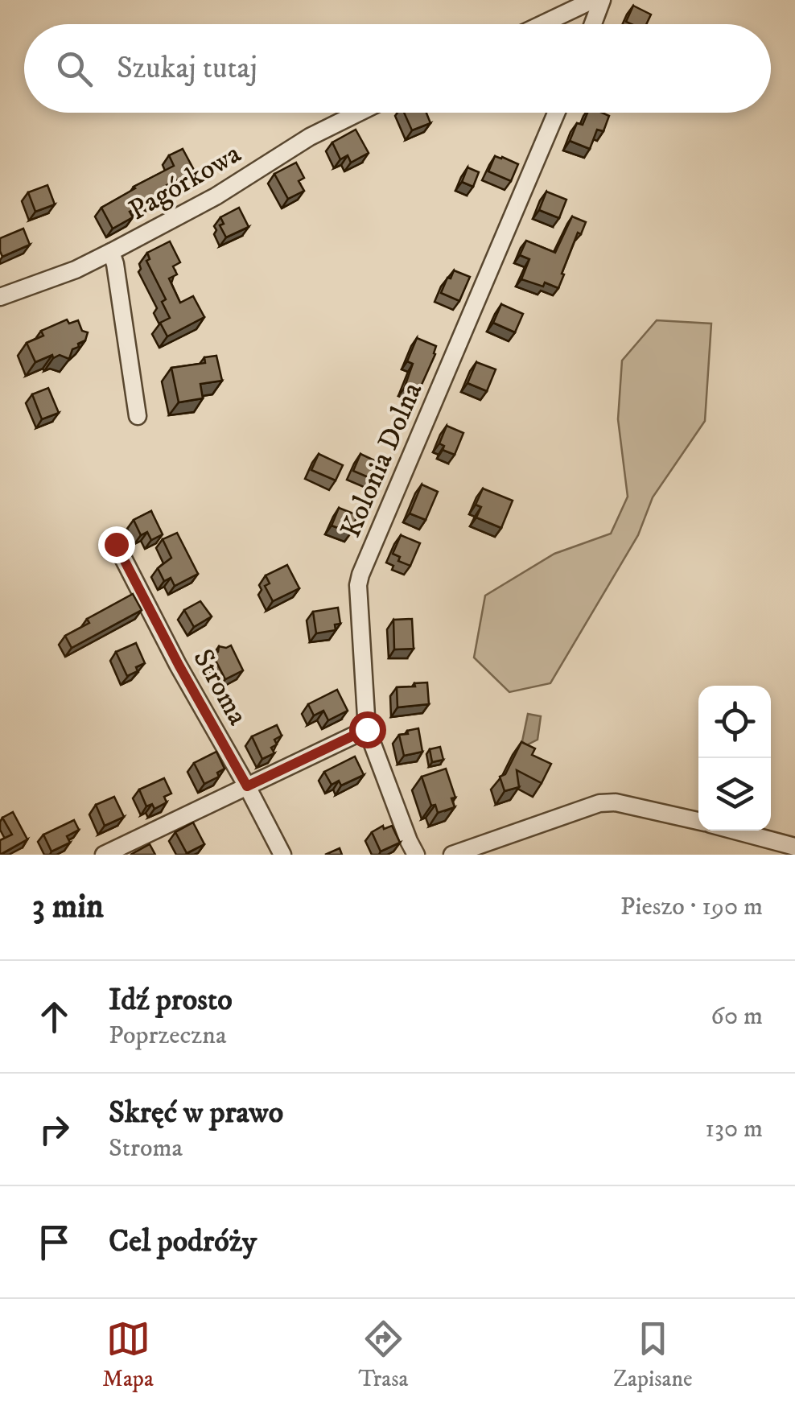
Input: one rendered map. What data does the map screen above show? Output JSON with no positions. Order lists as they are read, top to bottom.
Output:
{
  "streets": {
    "street": ["Pagórkowa", "Kolonia Dolna", "Stroma"]
  },
  "page": {
    "search": "Szukaj tutaj",
    "heading": ["3 min", "Pieszo · 190 m"],
    "list": [
      ["Idź prosto", "Poprzeczna", "60 m"],
      ["Skręć w prawo", "Stroma", "130 m"],
      "Cel podróży"
    ],
    "nav": ["Mapa", "Trasa", "Zapisane"]
  }
}
